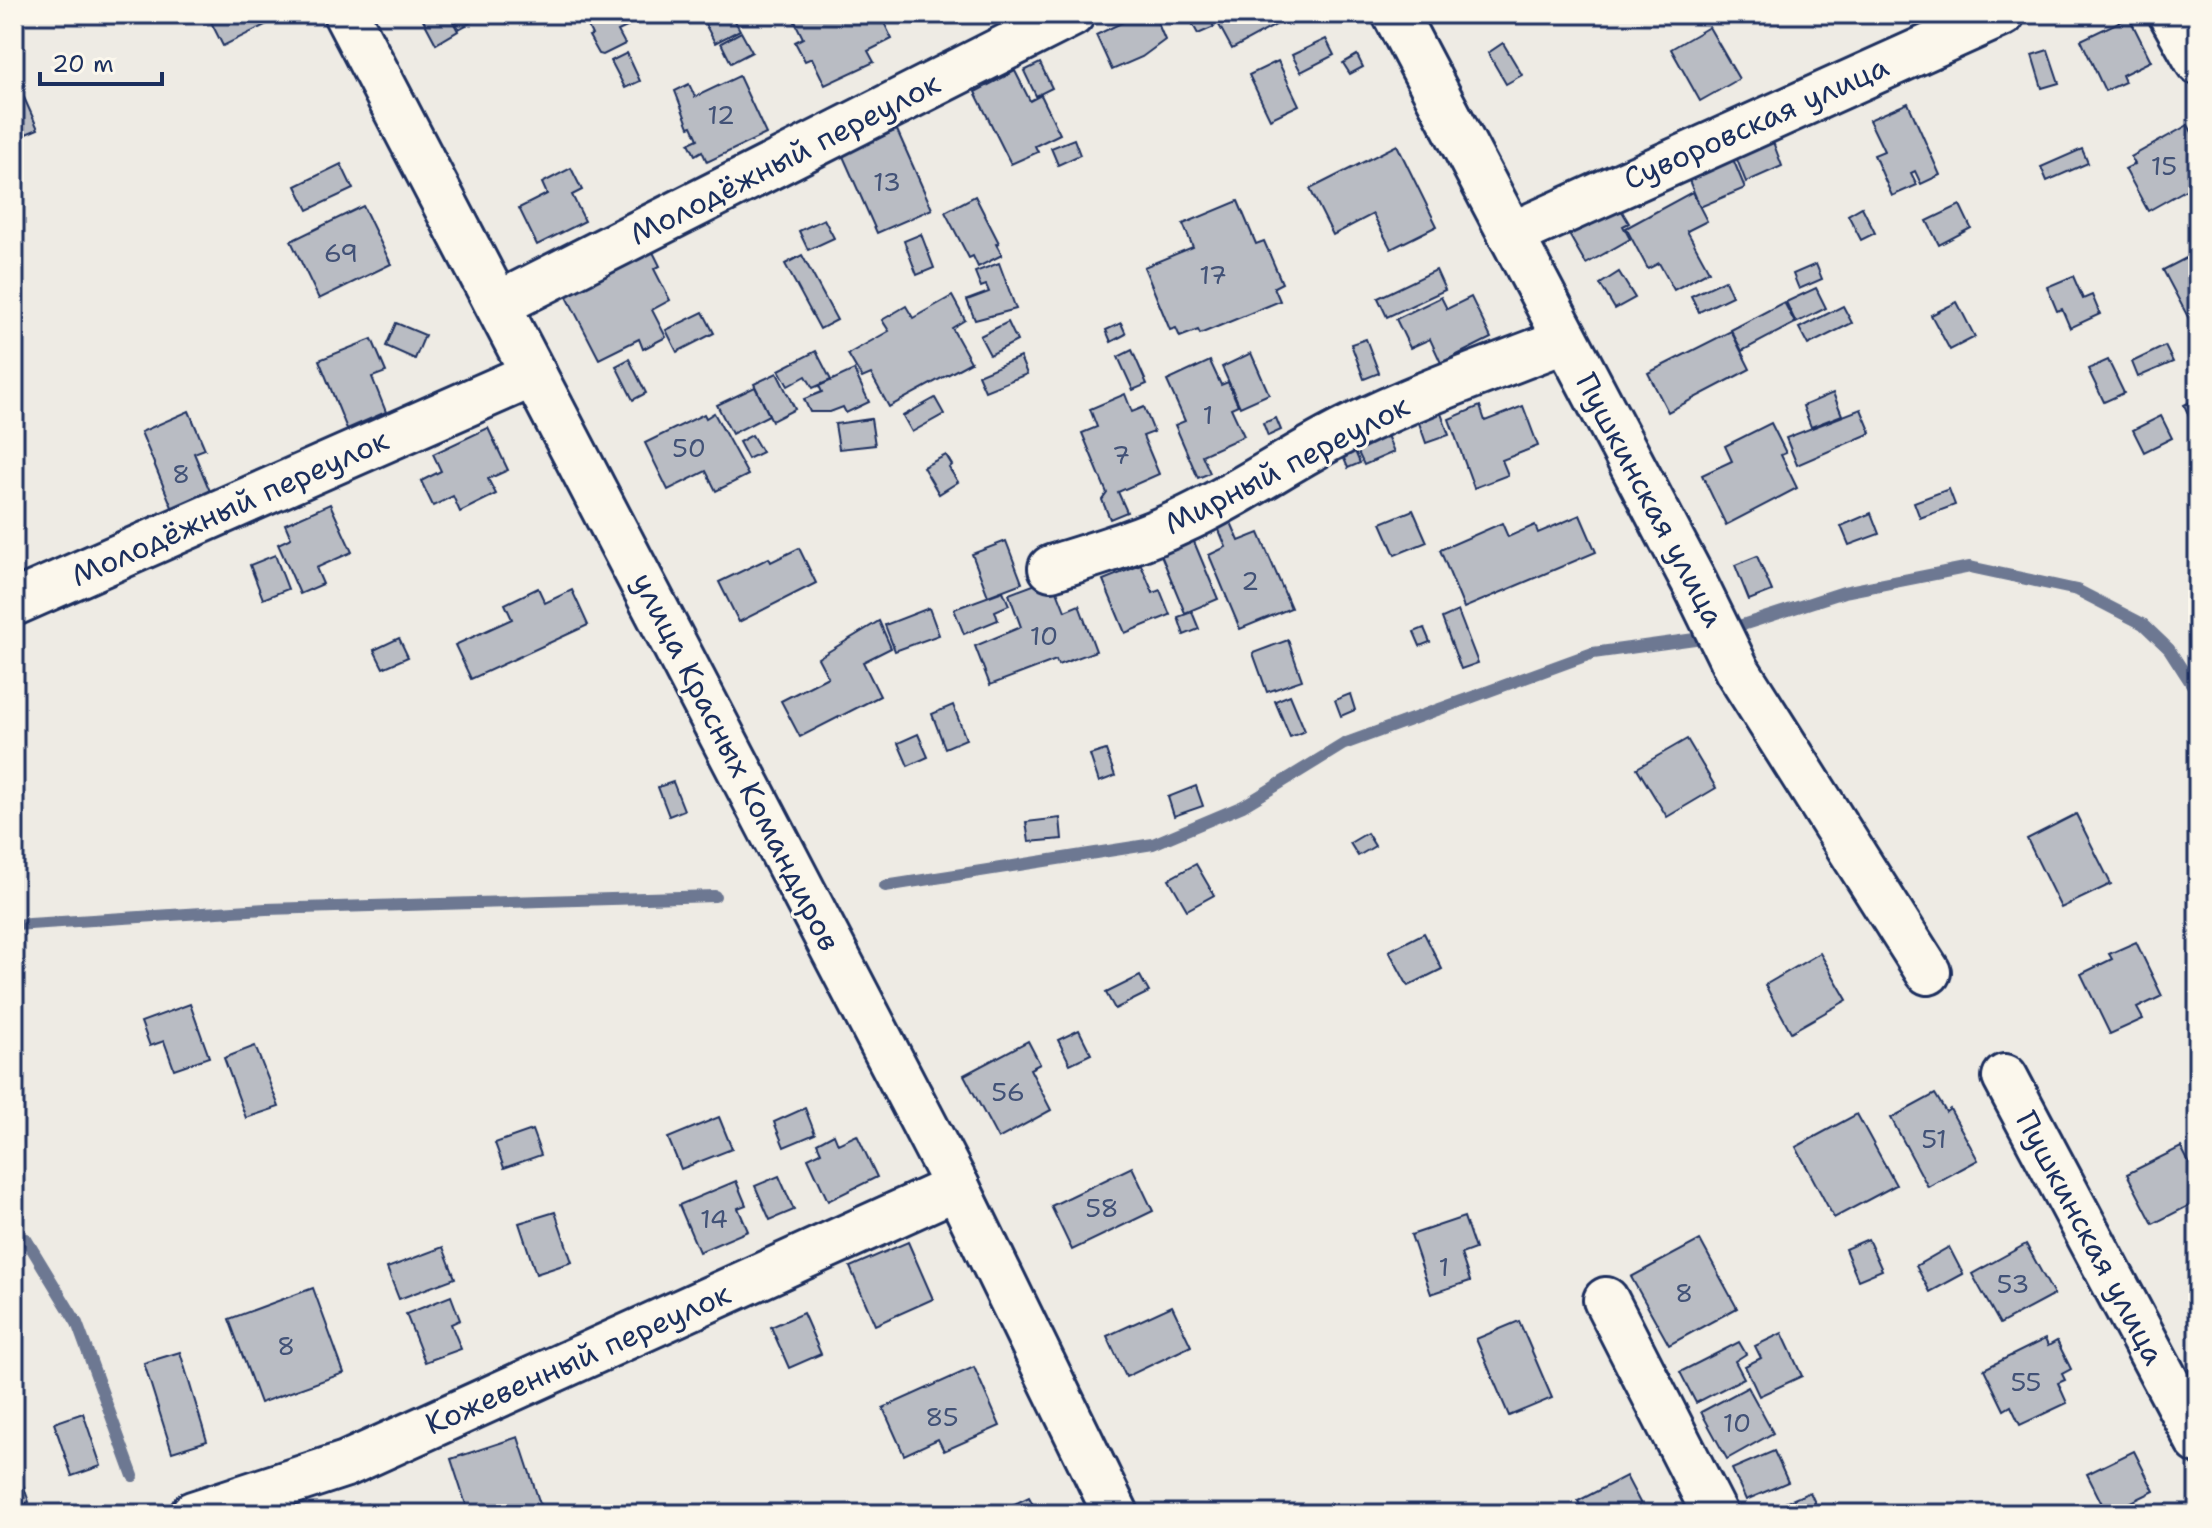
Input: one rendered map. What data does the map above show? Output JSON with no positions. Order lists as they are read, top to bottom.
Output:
{
  "streets": {
    "street": [
      "Суворовская улица",
      "Молодёжный переулок",
      "Мирный переулок",
      "Пушкинская улица",
      "улица Красных Командиров",
      "Кожевенный переулок"
    ]
  },
  "crossings": [
    ["Суворовская улица", "Пушкинская улица"],
    ["Молодёжный переулок", "улица Красных Командиров"],
    ["Мирный переулок", "Пушкинская улица"],
    ["улица Красных Командиров", "Кожевенный переулок"]
  ],
  "house_numbers": [
    "12",
    "15",
    "13",
    "69",
    "17",
    "1",
    "50",
    "7",
    "8",
    "2",
    "10",
    "56",
    "51",
    "58",
    "14",
    "1",
    "53",
    "8",
    "8",
    "55",
    "85",
    "10"
  ],
  "scale_bar": "20 m"
}
